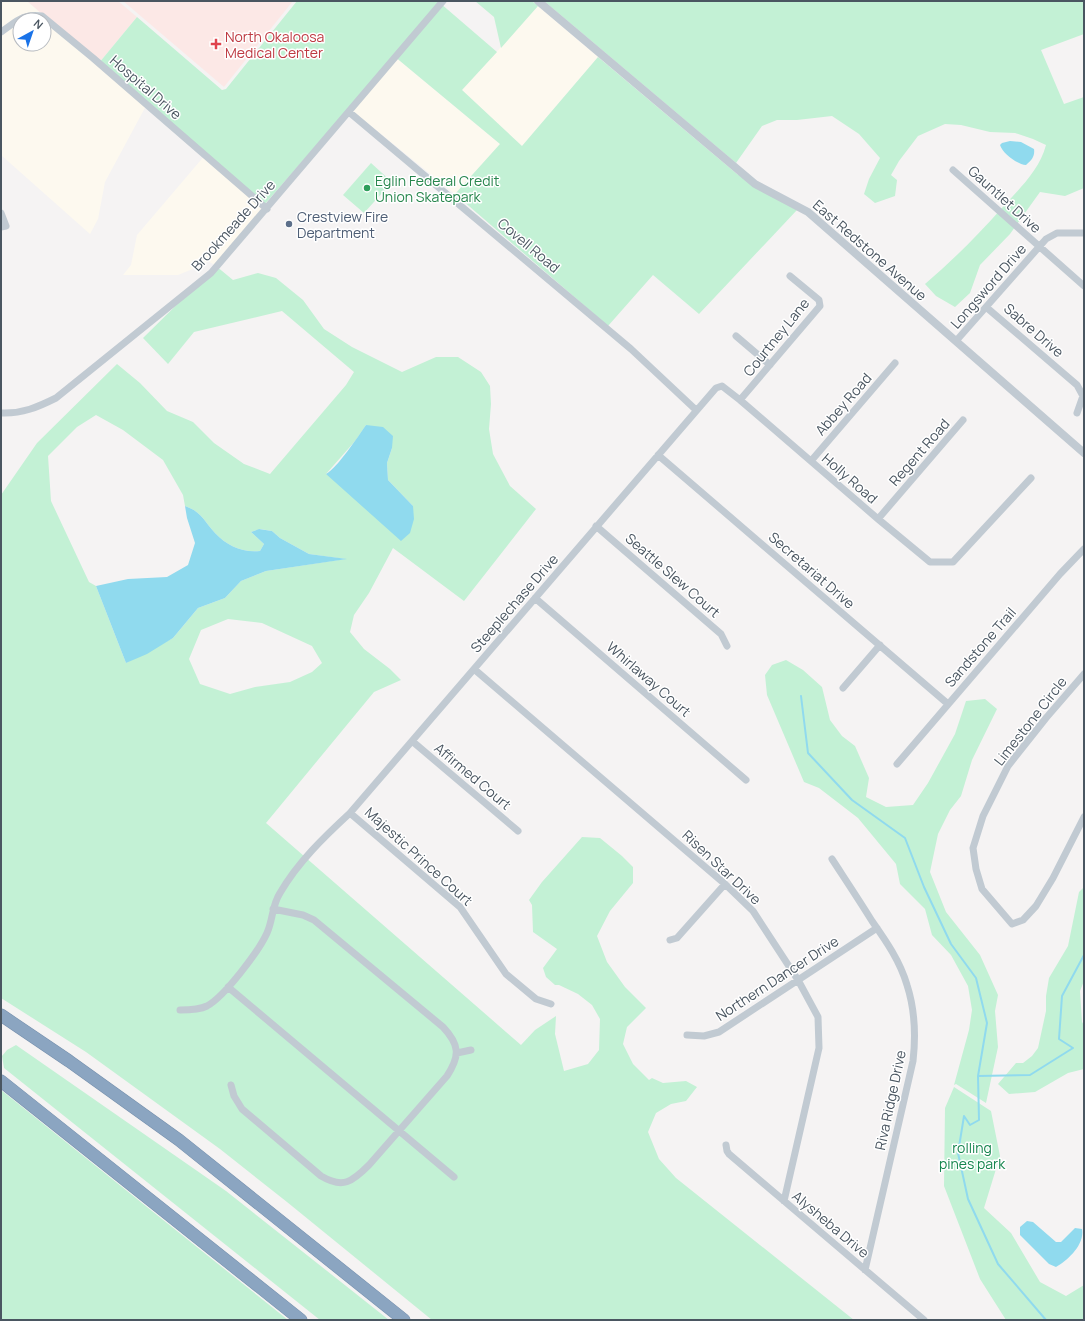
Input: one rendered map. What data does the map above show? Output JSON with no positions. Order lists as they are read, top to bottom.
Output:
{
  "streets": {
    "street": [
      "Hospital Drive",
      "Gauntlet Drive",
      "Brookmeade Drive",
      "Covell Road",
      "East Redstone Avenue",
      "Longsword Drive",
      "Sabre Drive",
      "Courtney Lane",
      "Abbey Road",
      "Regent Road",
      "Holly Road",
      "Secretariat Drive",
      "Seattle Slew Court",
      "Steeplechase Drive",
      "Sandstone Trail",
      "Whirlaway Court",
      "Limestone Circle",
      "Affirmed Court",
      "Majestic Prince Court",
      "Risen Star Drive",
      "Northern Dancer Drive",
      "Riva Ridge Drive",
      "Alysheba Drive"
    ]
  },
  "crossings": [
    ["Hospital Drive", "Brookmeade Drive"],
    ["Gauntlet Drive", "Longsword Drive"],
    ["Brookmeade Drive", "Covell Road"],
    ["Covell Road", "Holly Road"],
    ["Covell Road", "Steeplechase Drive"],
    ["East Redstone Avenue", "Longsword Drive"],
    ["Longsword Drive", "Sabre Drive"],
    ["Courtney Lane", "Holly Road"],
    ["Abbey Road", "Holly Road"],
    ["Regent Road", "Holly Road"],
    ["Holly Road", "Steeplechase Drive"],
    ["Secretariat Drive", "Steeplechase Drive"],
    ["Secretariat Drive", "Sandstone Trail"],
    ["Seattle Slew Court", "Steeplechase Drive"],
    ["Steeplechase Drive", "Whirlaway Court"],
    ["Steeplechase Drive", "Affirmed Court"],
    ["Steeplechase Drive", "Majestic Prince Court"],
    ["Steeplechase Drive", "Risen Star Drive"],
    ["Risen Star Drive", "Northern Dancer Drive"],
    ["Risen Star Drive", "Alysheba Drive"],
    ["Northern Dancer Drive", "Riva Ridge Drive"],
    ["Riva Ridge Drive", "Alysheba Drive"]
  ],
  "parks": ["rolling pines park"],
  "places": {
    "health": ["North Okaloosa Medical Center"],
    "other": ["Eglin Federal Credit Union Skatepark", "Crestview Fire Department"]
  },
  "north": "top right"
}
